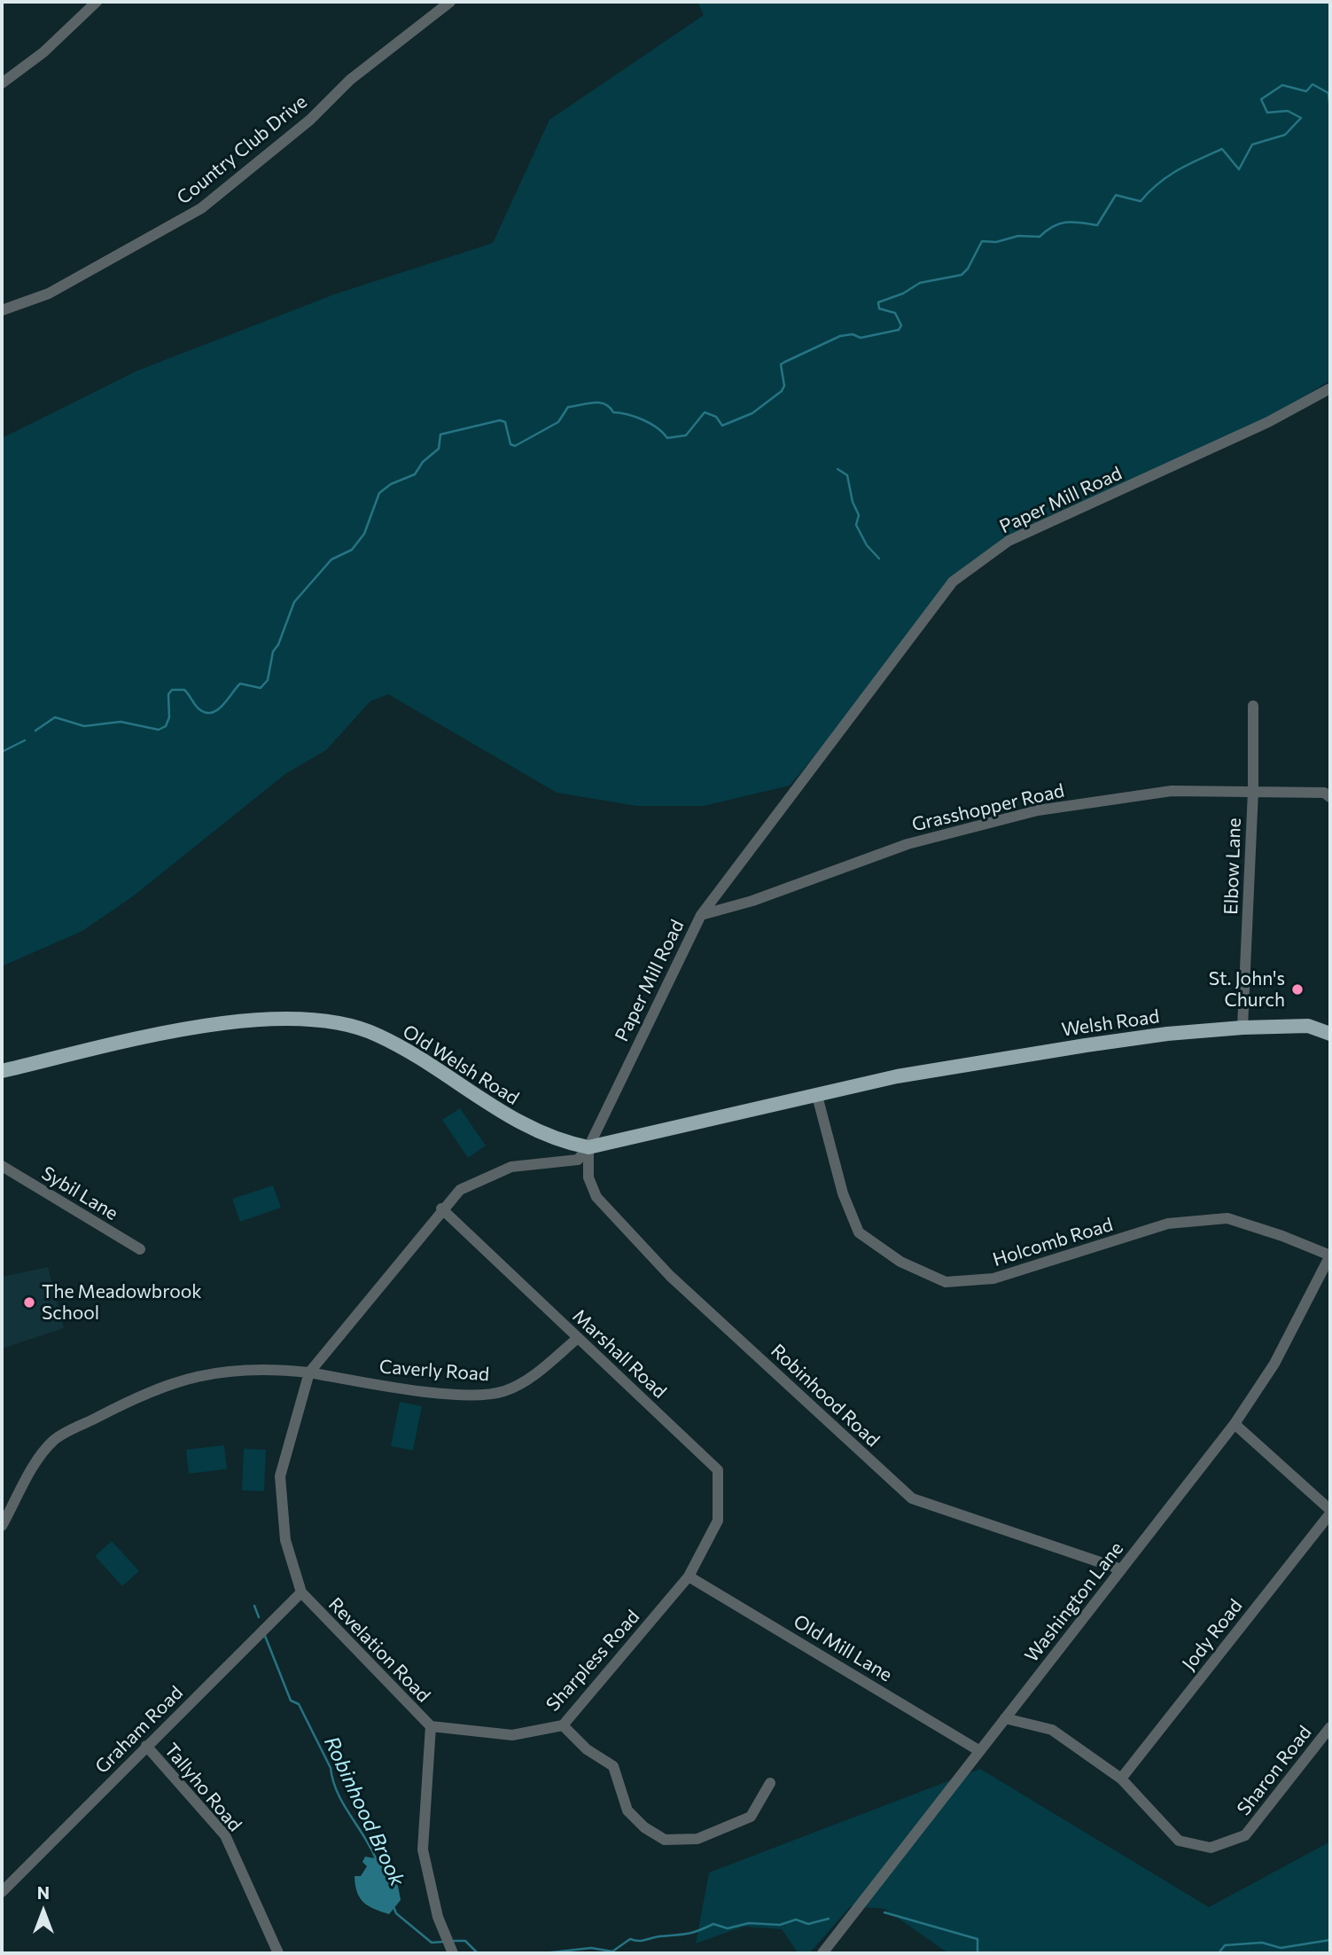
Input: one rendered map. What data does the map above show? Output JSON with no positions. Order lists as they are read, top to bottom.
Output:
{
  "streets": {
    "main road": ["Welsh Road", "Old Welsh Road"],
    "street": [
      "Country Club Drive",
      "Paper Mill Road",
      "Grasshopper Road",
      "Elbow Lane",
      "Sybil Lane",
      "Holcomb Road",
      "Marshall Road",
      "Caverly Road",
      "Robinhood Road",
      "Washington Lane",
      "Jody Road",
      "Old Mill Lane",
      "Revelation Road",
      "Sharpless Road",
      "Graham Road",
      "Sharon Road",
      "Tallyho Road"
    ]
  },
  "crossings": [
    ["Paper Mill Road", "Grasshopper Road"],
    ["Paper Mill Road", "Old Welsh Road"],
    ["Paper Mill Road", "Robinhood Road"],
    ["Grasshopper Road", "Elbow Lane"],
    ["Elbow Lane", "Welsh Road"],
    ["Welsh Road", "Old Welsh Road"],
    ["Old Welsh Road", "Holcomb Road"],
    ["Old Welsh Road", "Robinhood Road"],
    ["Holcomb Road", "Washington Lane"],
    ["Marshall Road", "Caverly Road"],
    ["Marshall Road", "Sharpless Road"],
    ["Caverly Road", "Revelation Road"],
    ["Robinhood Road", "Washington Lane"],
    ["Washington Lane", "Old Mill Lane"],
    ["Jody Road", "Sharon Road"],
    ["Old Mill Lane", "Sharpless Road"],
    ["Revelation Road", "Sharpless Road"],
    ["Revelation Road", "Graham Road"],
    ["Graham Road", "Tallyho Road"]
  ],
  "water": ["Robinhood Brook"],
  "places": ["St. John's Church", "The Meadowbrook School"],
  "north": "top"
}
